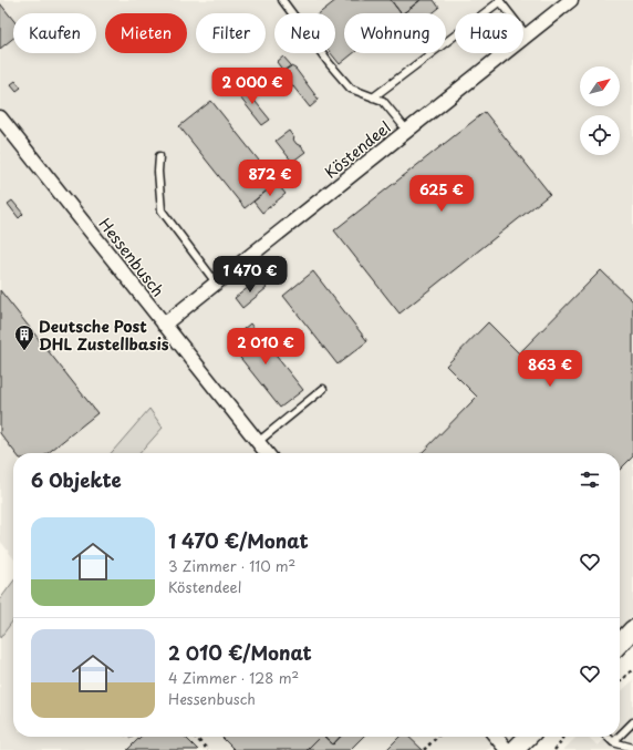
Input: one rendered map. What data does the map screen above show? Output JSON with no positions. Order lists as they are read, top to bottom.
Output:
{
  "streets": {
    "street": ["Köstendeel", "Hessenbusch"]
  },
  "crossings": [
    ["Köstendeel", "Hessenbusch"]
  ],
  "places": {
    "building": ["Deutsche Post DHL Zustellbasis"]
  },
  "north": "top right",
  "page": {
    "chip": [
      "Kaufen",
      "Mieten",
      "Filter",
      "Neu",
      "Wohnung",
      "Haus"
    ],
    "price": [
      "2 000 €",
      "872 €",
      "625 €",
      "1 470 €",
      "2 010 €",
      "863 €"
    ],
    "heading": "6 Objekte",
    "list": [
      {
        "name": "1 470 €/Monat",
        "note": "3 Zimmer · 110 m² · Köstendeel"
      },
      {
        "name": "2 010 €/Monat",
        "note": "4 Zimmer · 128 m² · Hessenbusch"
      }
    ]
  }
}
